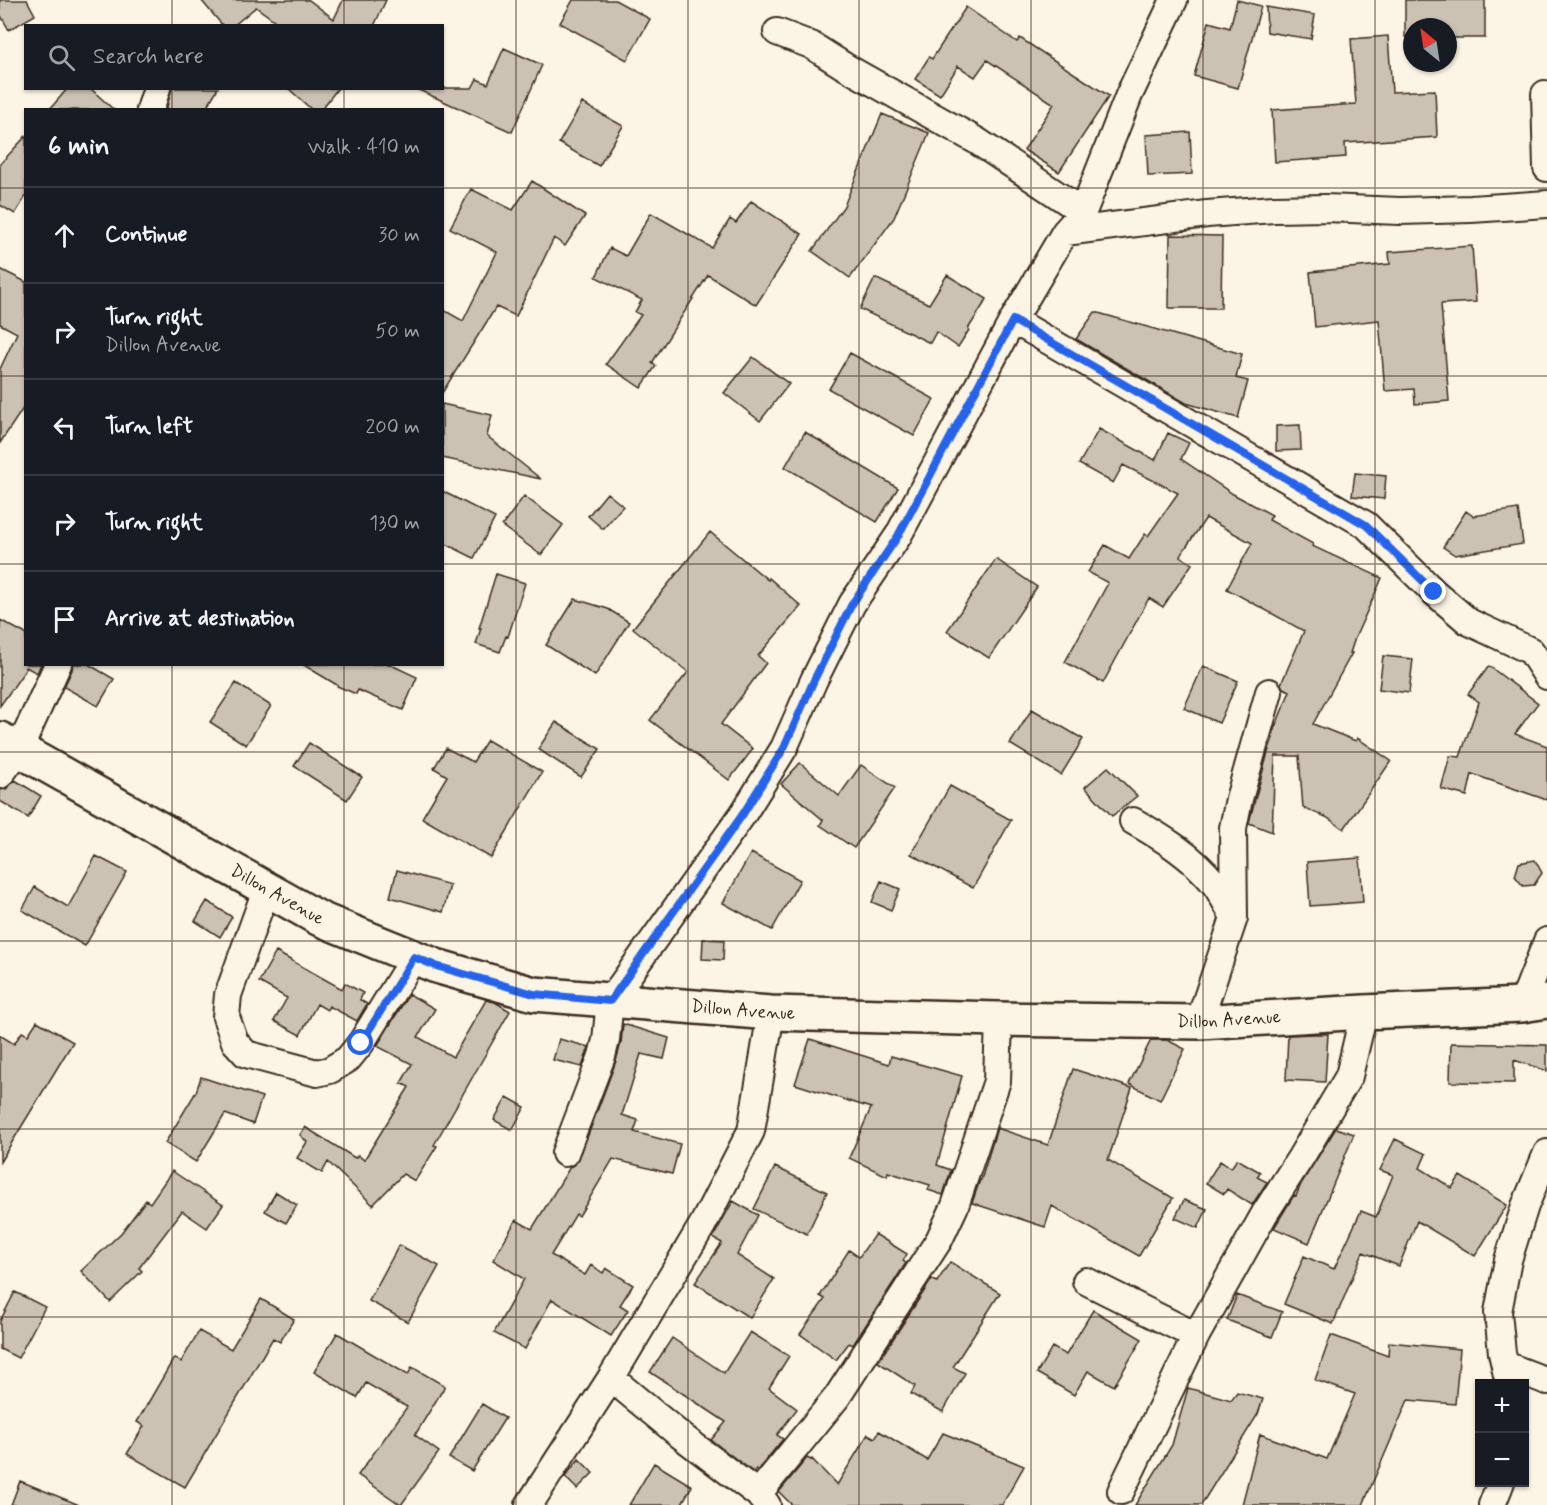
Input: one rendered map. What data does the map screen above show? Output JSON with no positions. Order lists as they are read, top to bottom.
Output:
{
  "streets": {
    "street": ["Dillon Avenue"]
  },
  "north": "top left",
  "page": {
    "search": "Search here",
    "heading": ["6 min", "Walk · 410 m"],
    "list": [
      ["Continue", "30 m"],
      ["Turn right", "Dillon Avenue", "50 m"],
      ["Turn left", "200 m"],
      ["Turn right", "130 m"],
      "Arrive at destination"
    ],
    "map_buttons": ["+", "−"]
  }
}
